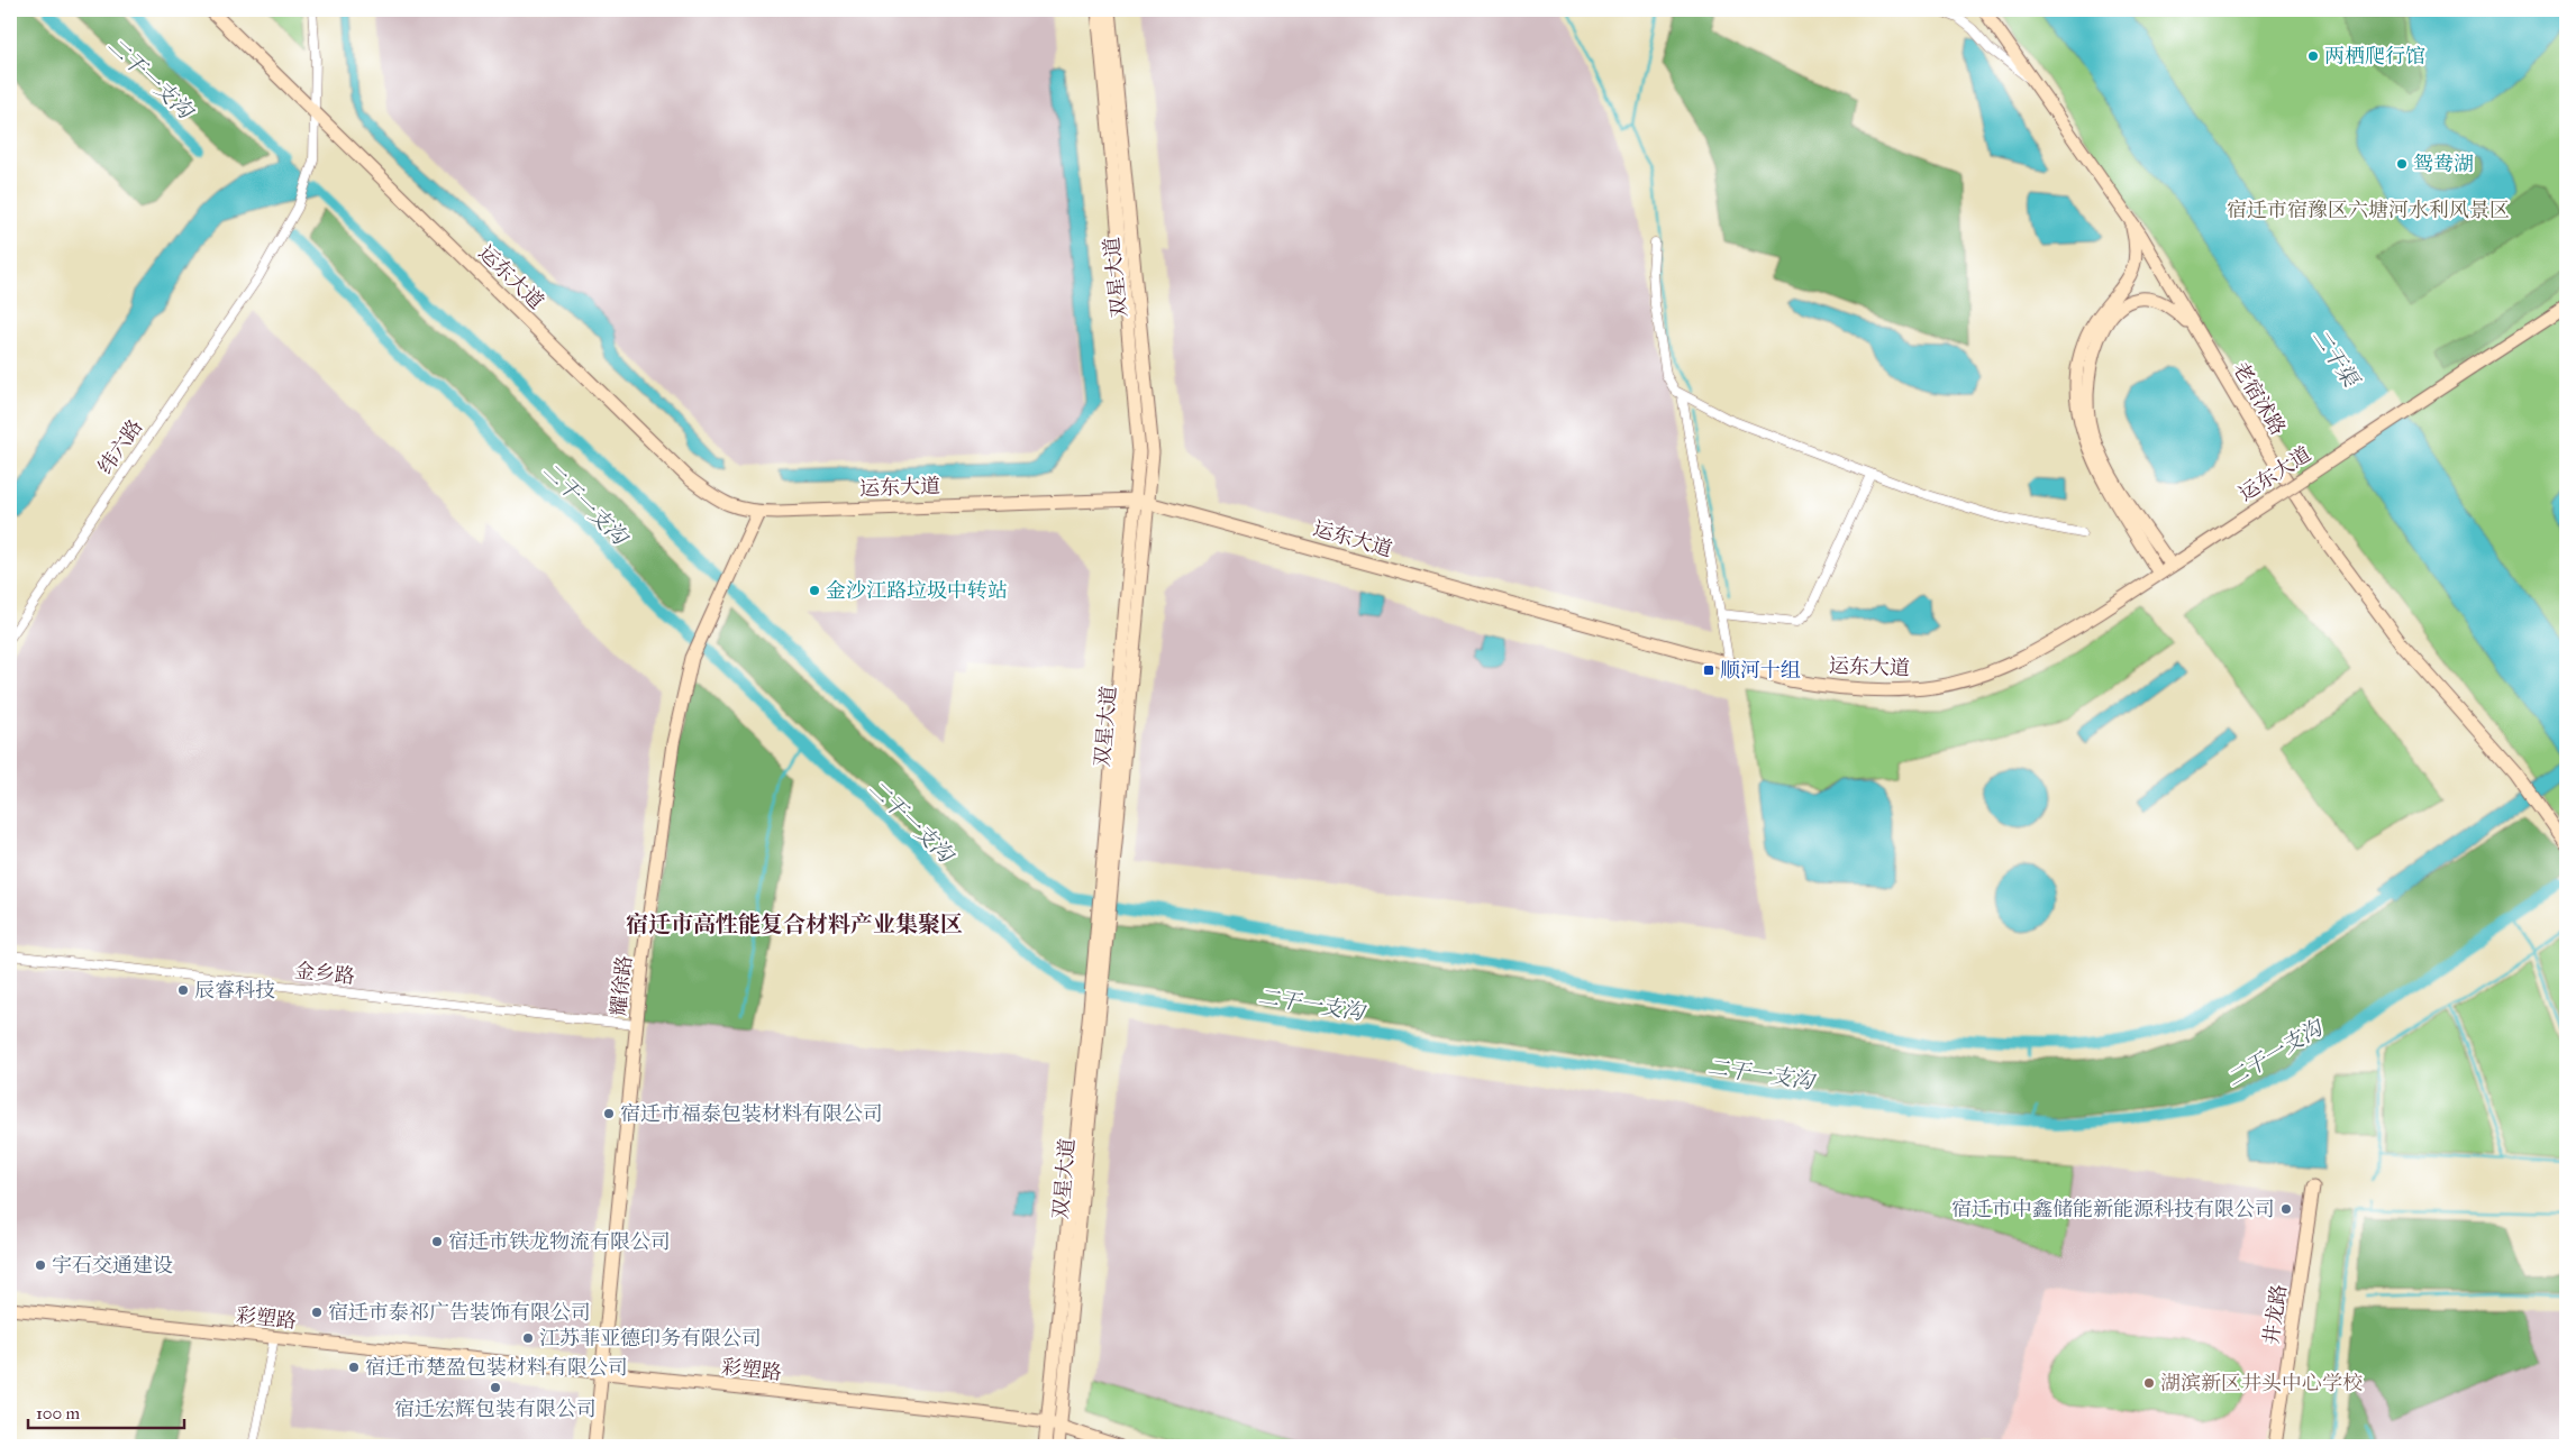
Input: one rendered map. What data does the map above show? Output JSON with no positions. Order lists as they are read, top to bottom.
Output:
{
  "streets": {
    "street": [
      "运东大道",
      "双星大道",
      "老宿沭路",
      "纬六路",
      "金乡路",
      "耀徐路",
      "井龙路",
      "彩塑路"
    ]
  },
  "crossings": [
    ["运东大道", "双星大道"],
    ["运东大道", "纬六路"],
    ["运东大道", "耀徐路"],
    ["双星大道", "彩塑路"],
    ["金乡路", "耀徐路"],
    ["耀徐路", "彩塑路"]
  ],
  "districts": ["宿迁市高性能复合材料产业集聚区"],
  "water": ["二干一支沟", "二干渠"],
  "parks": ["宿迁市宿豫区六塘河水利风景区"],
  "places": {
    "other": [
      "两栖爬行馆",
      "鸳鸯湖",
      "金沙江路垃圾中转站",
      "辰睿科技",
      "宿迁市福泰包装材料有限公司",
      "宿迁市中鑫储能新能源科技有限公司",
      "宿迁市铁龙物流有限公司",
      "宇石交通建设",
      "宿迁市泰祁广告装饰有限公司",
      "江苏菲亚德印务有限公司",
      "宿迁市楚盈包装材料有限公司",
      "湖滨新区井头中心学校",
      "宿迁宏辉包装有限公司"
    ],
    "transit": ["顺河十组"]
  },
  "scale_bar": "100 m"
}
